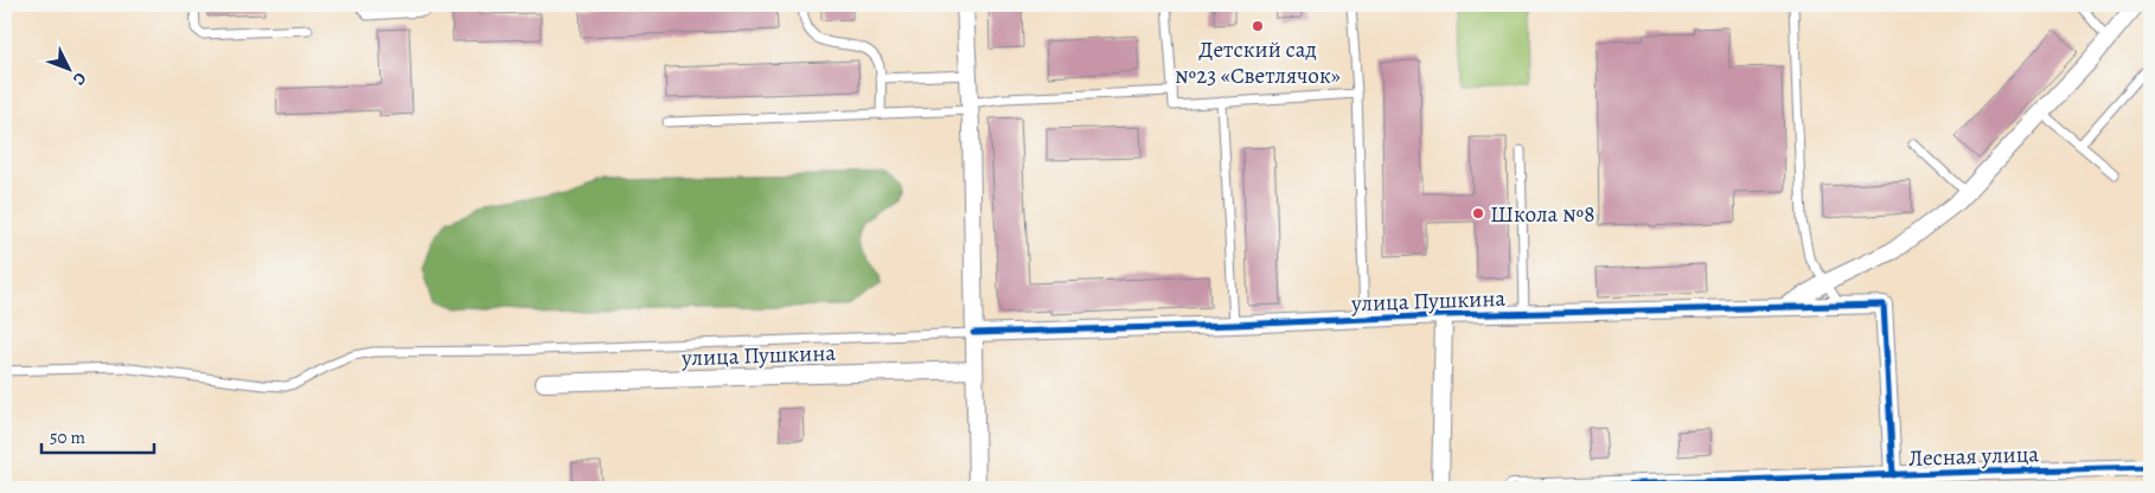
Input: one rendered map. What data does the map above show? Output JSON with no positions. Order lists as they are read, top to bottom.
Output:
{
  "streets": {
    "street": ["улица Пушкина", "Лесная улица"]
  },
  "crossings": [
    ["улица Пушкина", "Лесная улица"]
  ],
  "places": ["Детский сад №23 «Светлячок»", "Школа №8"],
  "scale_bar": "50 m",
  "north": "bottom right"
}
